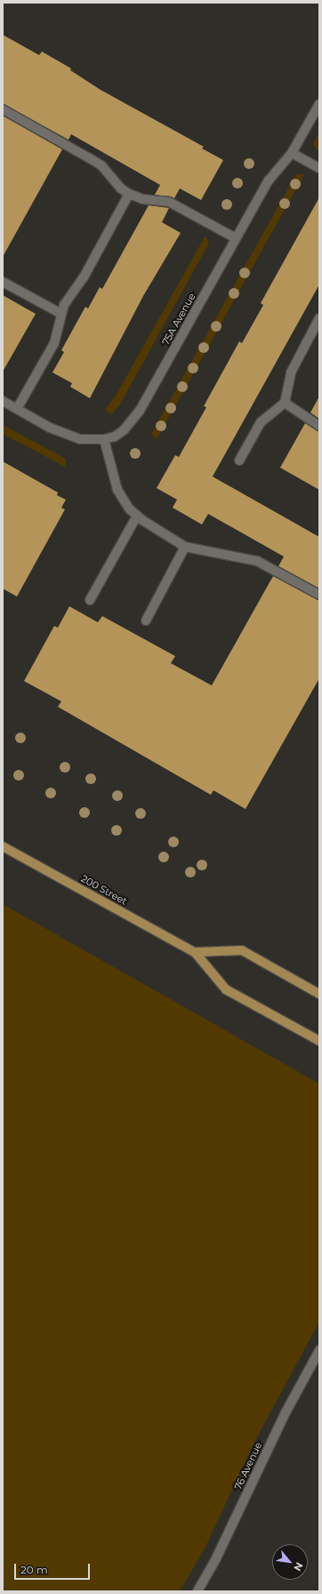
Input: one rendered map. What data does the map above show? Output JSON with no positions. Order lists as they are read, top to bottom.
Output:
{
  "streets": {
    "main road": ["200 Street"],
    "street": ["75A Avenue", "76 Avenue"]
  },
  "scale_bar": "20 m",
  "north": "bottom right"
}
